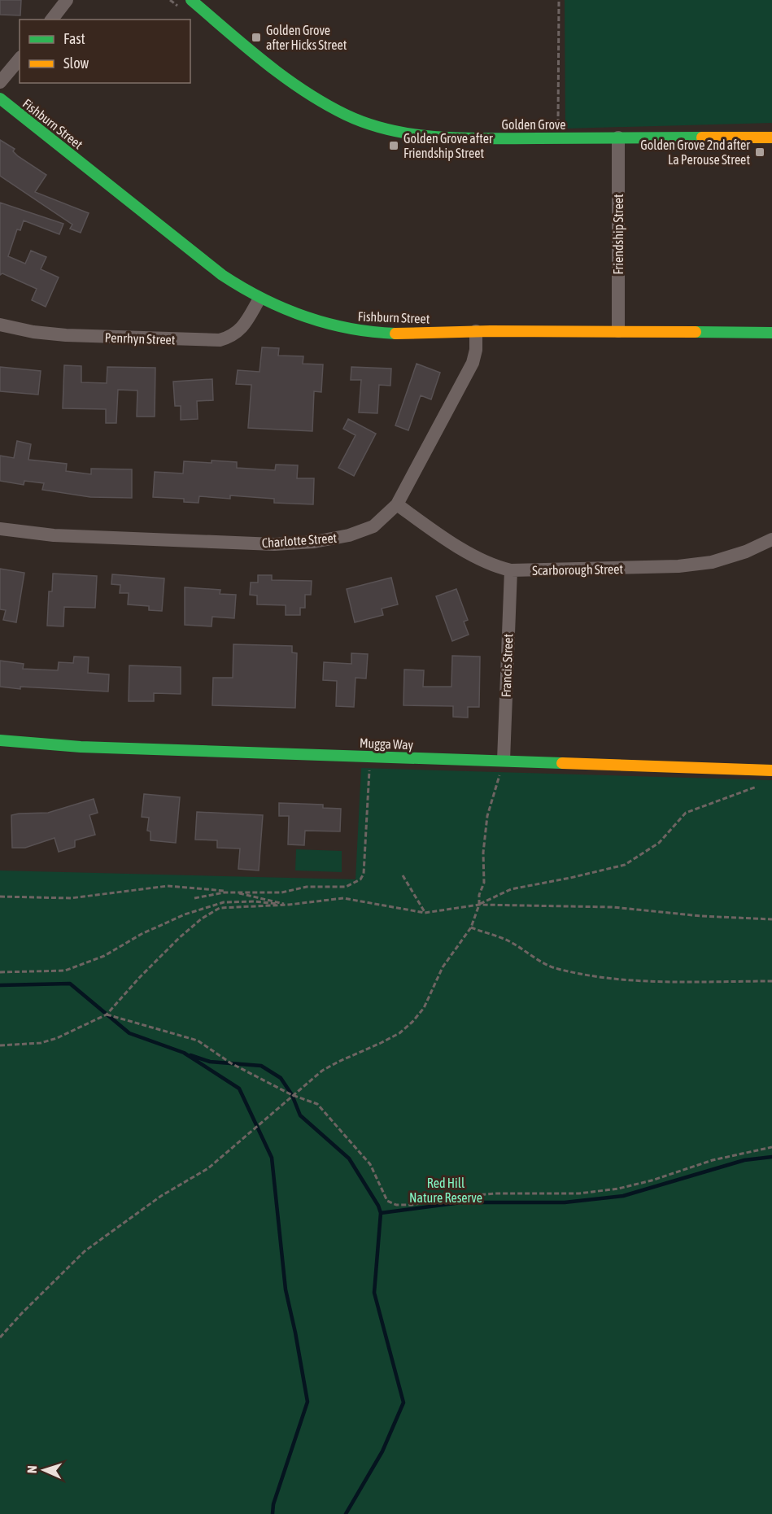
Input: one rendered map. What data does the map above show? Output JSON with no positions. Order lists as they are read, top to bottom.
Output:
{
  "streets": {
    "street": [
      "Fishburn Street",
      "Golden Grove",
      "Friendship Street",
      "Penrhyn Street",
      "Charlotte Street",
      "Scarborough Street",
      "Francis Street",
      "Mugga Way"
    ]
  },
  "crossings": [
    ["Fishburn Street", "Friendship Street"],
    ["Fishburn Street", "Penrhyn Street"],
    ["Fishburn Street", "Charlotte Street"],
    ["Golden Grove", "Friendship Street"],
    ["Charlotte Street", "Scarborough Street"],
    ["Scarborough Street", "Francis Street"],
    ["Francis Street", "Mugga Way"]
  ],
  "parks": ["Red Hill Nature Reserve"],
  "places": {
    "transit": ["Golden Grove after Hicks Street", "Golden Grove after Friendship Street", "Golden Grove 2nd after La Perouse Street"]
  },
  "legend": ["Fast", "Slow"],
  "north": "left"
}
